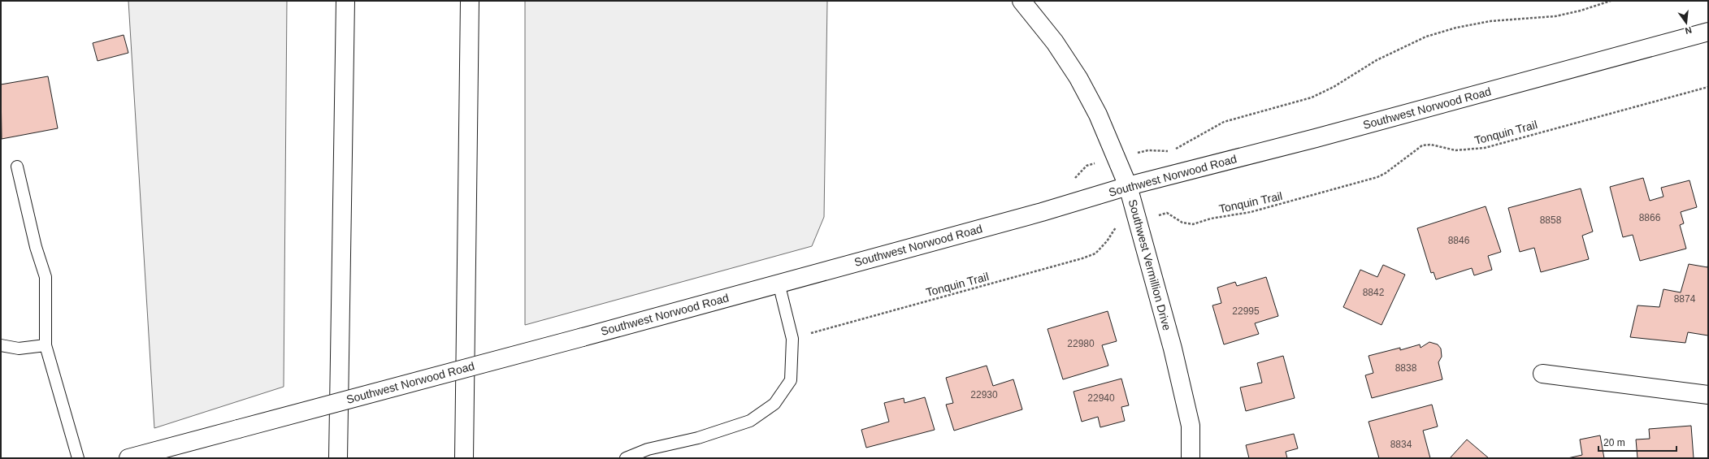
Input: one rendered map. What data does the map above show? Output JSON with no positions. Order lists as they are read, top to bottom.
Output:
{
  "streets": {
    "main road": ["Southwest Norwood Road", "Southwest Vermillion Drive"],
    "path": ["Tonquin Trail"]
  },
  "crossings": [
    ["Southwest Norwood Road", "Southwest Vermillion Drive"]
  ],
  "house_numbers": [
    "8866",
    "8858",
    "8846",
    "8842",
    "8874",
    "22995",
    "22980",
    "8838",
    "22930",
    "22940",
    "8834"
  ],
  "scale_bar": "20 m",
  "north": "bottom"
}
